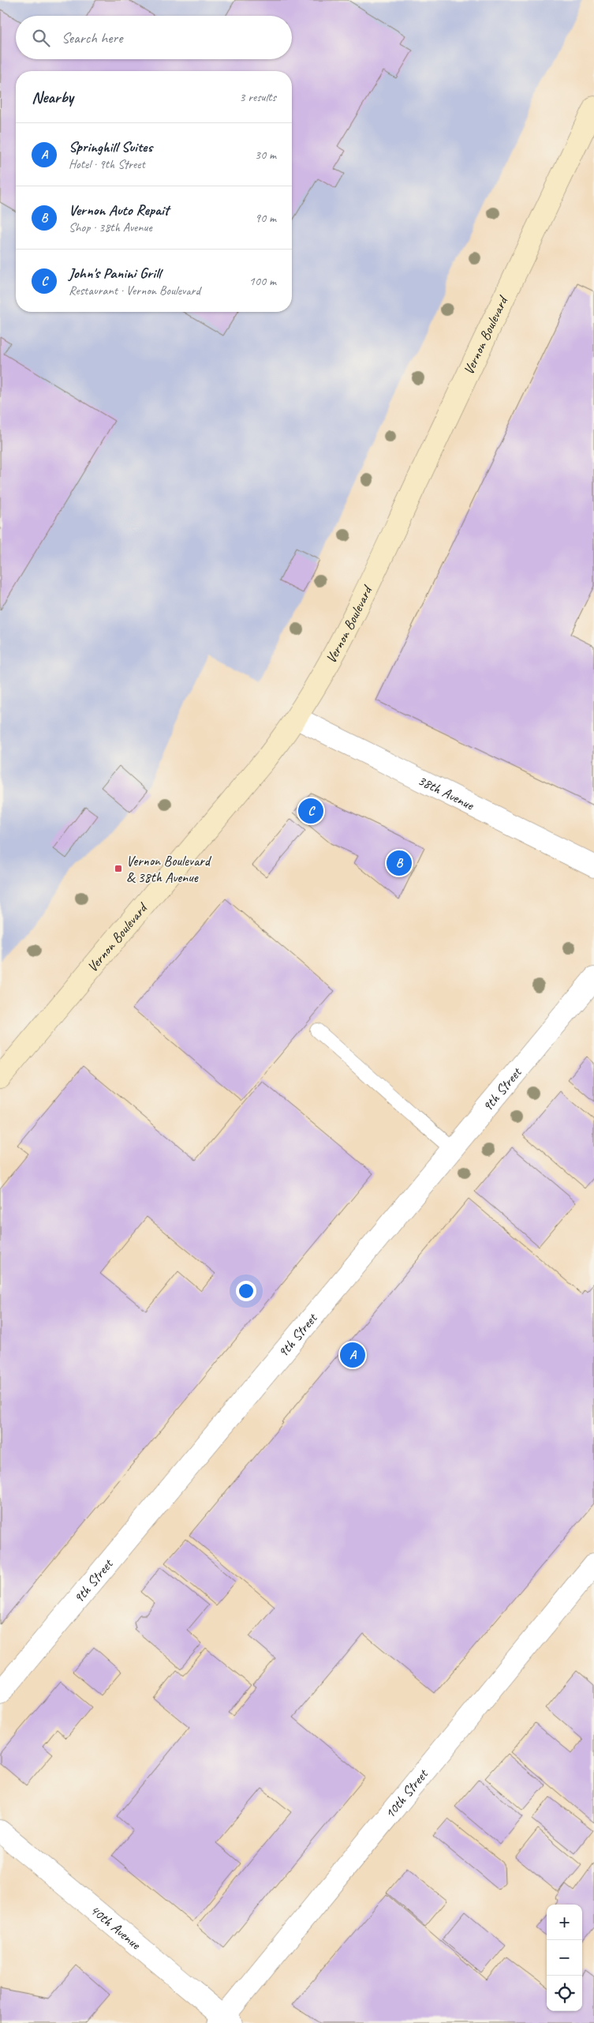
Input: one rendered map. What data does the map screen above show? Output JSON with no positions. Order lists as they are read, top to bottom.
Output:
{
  "streets": {
    "main road": ["Vernon Boulevard"],
    "street": [
      "38th Avenue",
      "9th Street",
      "10th Street",
      "40th Avenue"
    ]
  },
  "crossings": [
    ["Vernon Boulevard", "38th Avenue"],
    ["10th Street", "40th Avenue"]
  ],
  "places": {
    "transit": ["Vernon Boulevard & 38th Avenue"]
  },
  "page": {
    "search": "Search here",
    "heading": ["Nearby", "3 results"],
    "list": [
      {
        "mark": "A",
        "name": "Springhill Suites",
        "note": "Hotel · 9th Street",
        "value": "30 m"
      },
      {
        "mark": "B",
        "name": "Vernon Auto Repait",
        "note": "Shop · 38th Avenue",
        "value": "90 m"
      },
      {
        "mark": "C",
        "name": "John's Panini Grill",
        "note": "Restaurant · Vernon Boulevard",
        "value": "100 m"
      }
    ],
    "pins": ["C", "B", "A"],
    "map_buttons": ["+", "−"]
  }
}
